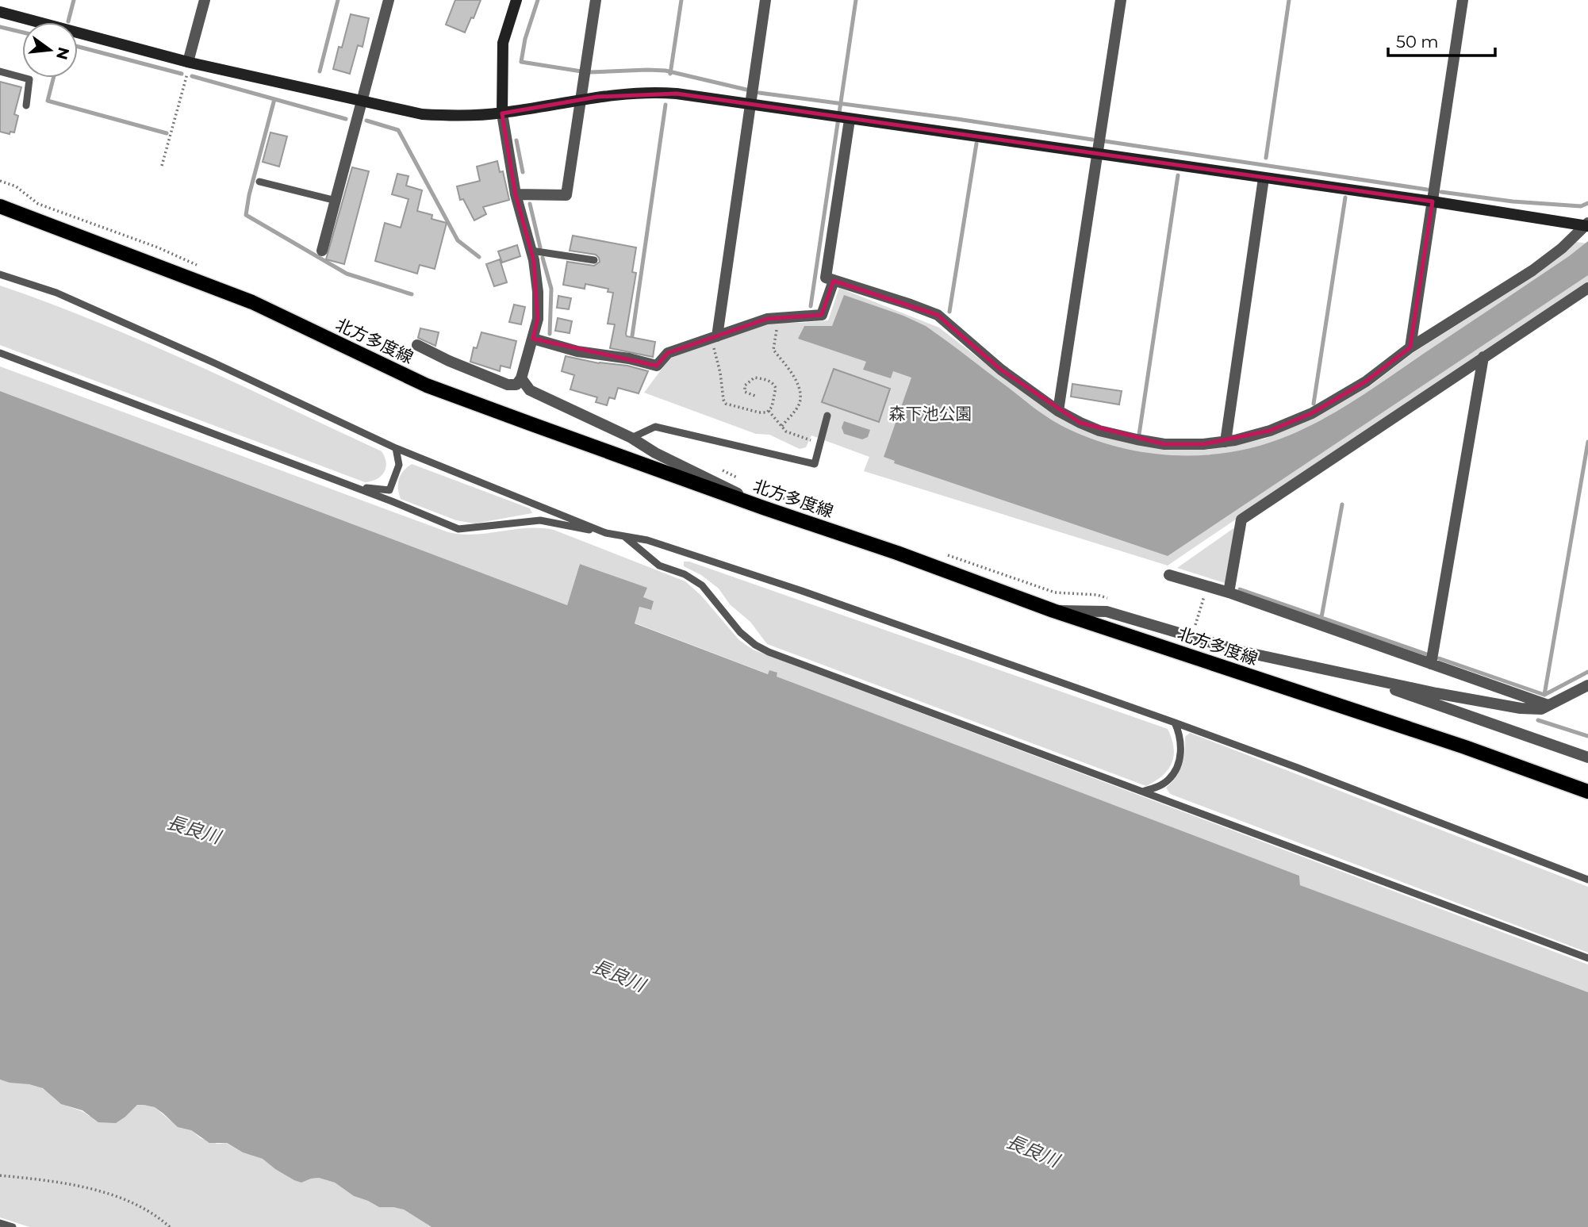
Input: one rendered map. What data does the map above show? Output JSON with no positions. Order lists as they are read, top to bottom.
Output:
{
  "streets": {
    "main road": ["北方多度線"]
  },
  "water": ["長良川"],
  "parks": ["森下池公園"],
  "scale_bar": "50 m",
  "north": "right"
}
